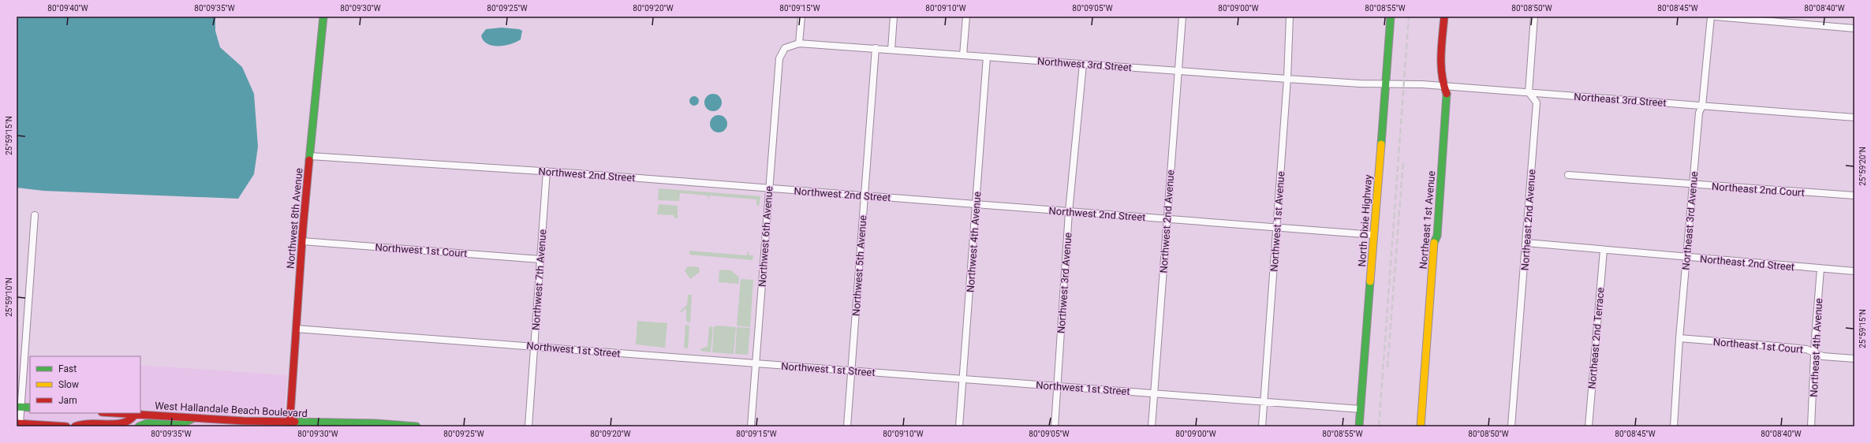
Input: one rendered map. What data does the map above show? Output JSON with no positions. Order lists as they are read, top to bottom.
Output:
{
  "streets": {
    "main road": [
      "Northwest 8th Avenue",
      "Northeast 1st Avenue",
      "North Dixie Highway",
      "West Hallandale Beach Boulevard"
    ],
    "street": [
      "Northwest 3rd Street",
      "Northeast 3rd Street",
      "Northwest 2nd Street",
      "Northeast 2nd Court",
      "Northeast 2nd Avenue",
      "Northeast 3rd Avenue",
      "Northwest 2nd Avenue",
      "Northwest 1st Avenue",
      "Northwest 6th Avenue",
      "Northwest 4th Avenue",
      "Northwest 1st Court",
      "Northeast 2nd Street",
      "Northwest 5th Avenue",
      "Northwest 7th Avenue",
      "Northwest 3rd Avenue",
      "Northeast 2nd Terrace",
      "Northeast 1st Court",
      "Northeast 4th Avenue",
      "Northwest 1st Street"
    ]
  },
  "crossings": [
    ["Northwest 3rd Street", "Northeast 3rd Street"],
    ["Northwest 3rd Street", "North Dixie Highway"],
    ["Northwest 3rd Street", "Northwest 2nd Avenue"],
    ["Northwest 3rd Street", "Northwest 1st Avenue"],
    ["Northwest 3rd Street", "Northwest 6th Avenue"],
    ["Northwest 3rd Street", "Northwest 4th Avenue"],
    ["Northwest 3rd Street", "Northwest 5th Avenue"],
    ["Northwest 3rd Street", "Northwest 3rd Avenue"],
    ["Northeast 3rd Street", "Northeast 1st Avenue"],
    ["Northeast 3rd Street", "Northeast 2nd Avenue"],
    ["Northeast 3rd Street", "North Dixie Highway"],
    ["Northeast 3rd Street", "Northeast 3rd Avenue"],
    ["Northwest 2nd Street", "Northwest 8th Avenue"],
    ["Northwest 2nd Street", "North Dixie Highway"],
    ["Northwest 2nd Street", "Northwest 2nd Avenue"],
    ["Northwest 2nd Street", "Northwest 1st Avenue"],
    ["Northwest 2nd Street", "Northwest 6th Avenue"],
    ["Northwest 2nd Street", "Northwest 4th Avenue"],
    ["Northwest 2nd Street", "Northwest 5th Avenue"],
    ["Northwest 2nd Street", "Northwest 7th Avenue"],
    ["Northwest 2nd Street", "Northwest 3rd Avenue"],
    ["Northeast 2nd Court", "Northeast 3rd Avenue"],
    ["Northwest 8th Avenue", "Northwest 1st Court"],
    ["Northwest 8th Avenue", "Northwest 1st Street"],
    ["Northwest 8th Avenue", "West Hallandale Beach Boulevard"],
    ["Northeast 2nd Avenue", "Northeast 2nd Street"],
    ["North Dixie Highway", "Northwest 1st Street"],
    ["Northeast 3rd Avenue", "Northeast 2nd Street"],
    ["Northeast 3rd Avenue", "Northeast 1st Court"],
    ["Northwest 2nd Avenue", "Northwest 1st Street"],
    ["Northwest 1st Avenue", "Northwest 1st Street"],
    ["Northwest 6th Avenue", "Northwest 1st Street"],
    ["Northwest 4th Avenue", "Northwest 1st Street"],
    ["Northwest 1st Court", "Northwest 7th Avenue"],
    ["Northeast 2nd Street", "Northeast 2nd Terrace"],
    ["Northeast 2nd Street", "Northeast 4th Avenue"],
    ["Northwest 5th Avenue", "Northwest 1st Street"],
    ["Northwest 7th Avenue", "Northwest 1st Street"],
    ["Northwest 3rd Avenue", "Northwest 1st Street"],
    ["Northeast 1st Court", "Northeast 4th Avenue"]
  ],
  "legend": ["Fast", "Slow", "Jam"],
  "coordinates": [
    "80°09'40\"W",
    "80°09'35\"W",
    "80°09'30\"W",
    "80°09'25\"W",
    "80°09'20\"W",
    "80°09'15\"W",
    "80°09'10\"W",
    "80°09'05\"W",
    "80°09'00\"W",
    "80°08'55\"W",
    "80°08'50\"W",
    "80°08'45\"W",
    "80°08'40\"W",
    "25°59'15\"N",
    "25°59'20\"N",
    "25°59'10\"N"
  ]
}
